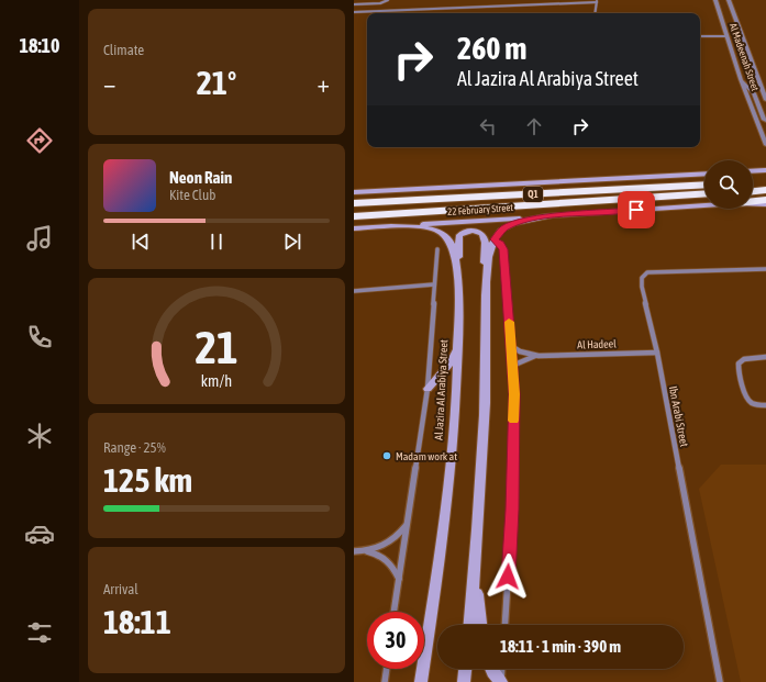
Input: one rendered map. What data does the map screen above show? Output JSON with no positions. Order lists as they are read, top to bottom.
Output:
{
  "streets": {
    "highway": ["Q1", "22 February Street"],
    "main road": ["Al Jazira Al Arabiya Street"],
    "street": ["Al Madeenah Street", "Al Hadeel", "Ibn Arabi Street"]
  },
  "crossings": [
    ["22 February Street", "Al Jazira Al Arabiya Street"],
    ["Al Hadeel", "Ibn Arabi Street"]
  ],
  "places": ["Madam work at"],
  "page": {
    "tabs": "18:10",
    "tile": [
      "Climate",
      ["Range · 25%", "125 km"],
      ["Arrival", "18:11"]
    ],
    "turn": ["260 m", "Al Jazira Al Arabiya Street"],
    "heat": ["−", "21°", "+"],
    "song": ["Neon Rain", "Kite Club"],
    "limit": "30",
    "trip": "18:11 · 1 min · 390 m",
    "gauge": ["21", "km/h"]
  }
}
